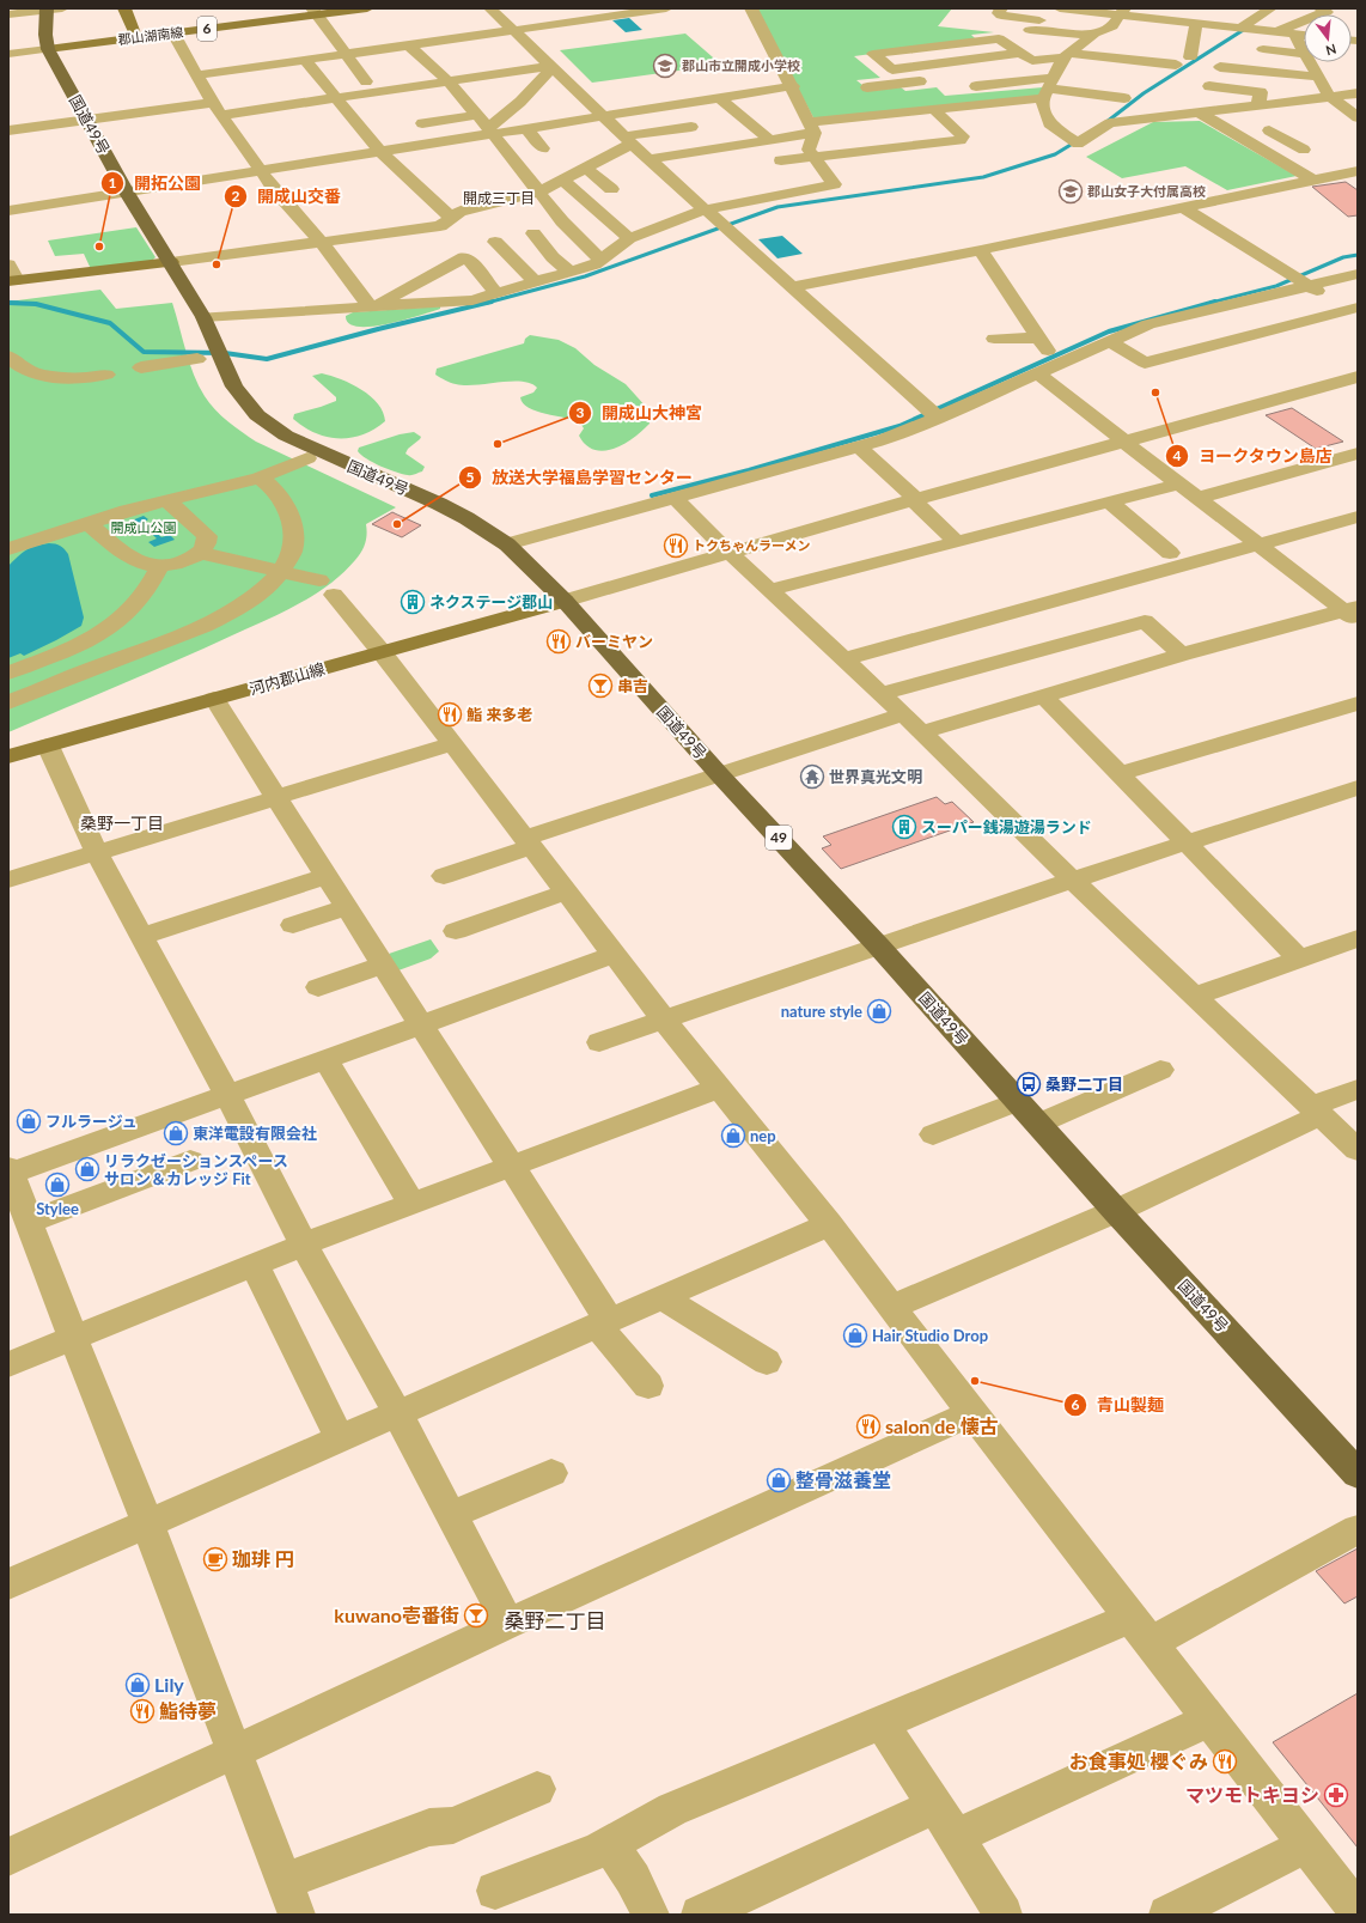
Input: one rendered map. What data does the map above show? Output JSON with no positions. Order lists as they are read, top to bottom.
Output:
{
  "streets": {
    "highway": ["国道49号", "49"],
    "main road": ["6", "郡山湖南線", "河内郡山線"]
  },
  "crossings": [
    ["郡山湖南線", "国道49号"],
    ["国道49号", "河内郡山線"]
  ],
  "districts": ["開成三丁目", "桑野一丁目", "桑野二丁目"],
  "parks": ["開成山公園"],
  "places": {
    "school or university": ["郡山市立開成小学校", "郡山女子大付属高校"],
    "other": [
      "開拓公園",
      "開成山交番",
      "ヨークタウン島店",
      "開成山大神宮",
      "放送大学福島学習センター",
      "青山製麺"
    ],
    "restaurant": [
      "トクちゃんラーメン",
      "バーミヤン",
      "鮨 来多老",
      "salon de 懐古",
      "鮨待夢",
      "お食事処 櫻ぐみ"
    ],
    "building": ["ネクステージ郡山", "スーパー銭湯遊湯ランド"],
    "bar": ["串吉", "kuwano壱番街"],
    "temple": ["世界真光文明"],
    "shop": [
      "nature style",
      "フルラージュ",
      "東洋電設有限会社",
      "nep",
      "リラクゼーションスペース サロン＆カレッジ Fit",
      "Stylee",
      "Hair Studio Drop",
      "整骨滋養堂",
      "Lily"
    ],
    "bus stop": ["桑野二丁目"],
    "cafe": ["珈琲 円"],
    "pharmacy": ["マツモトキヨシ"]
  },
  "north": "bottom"
}
